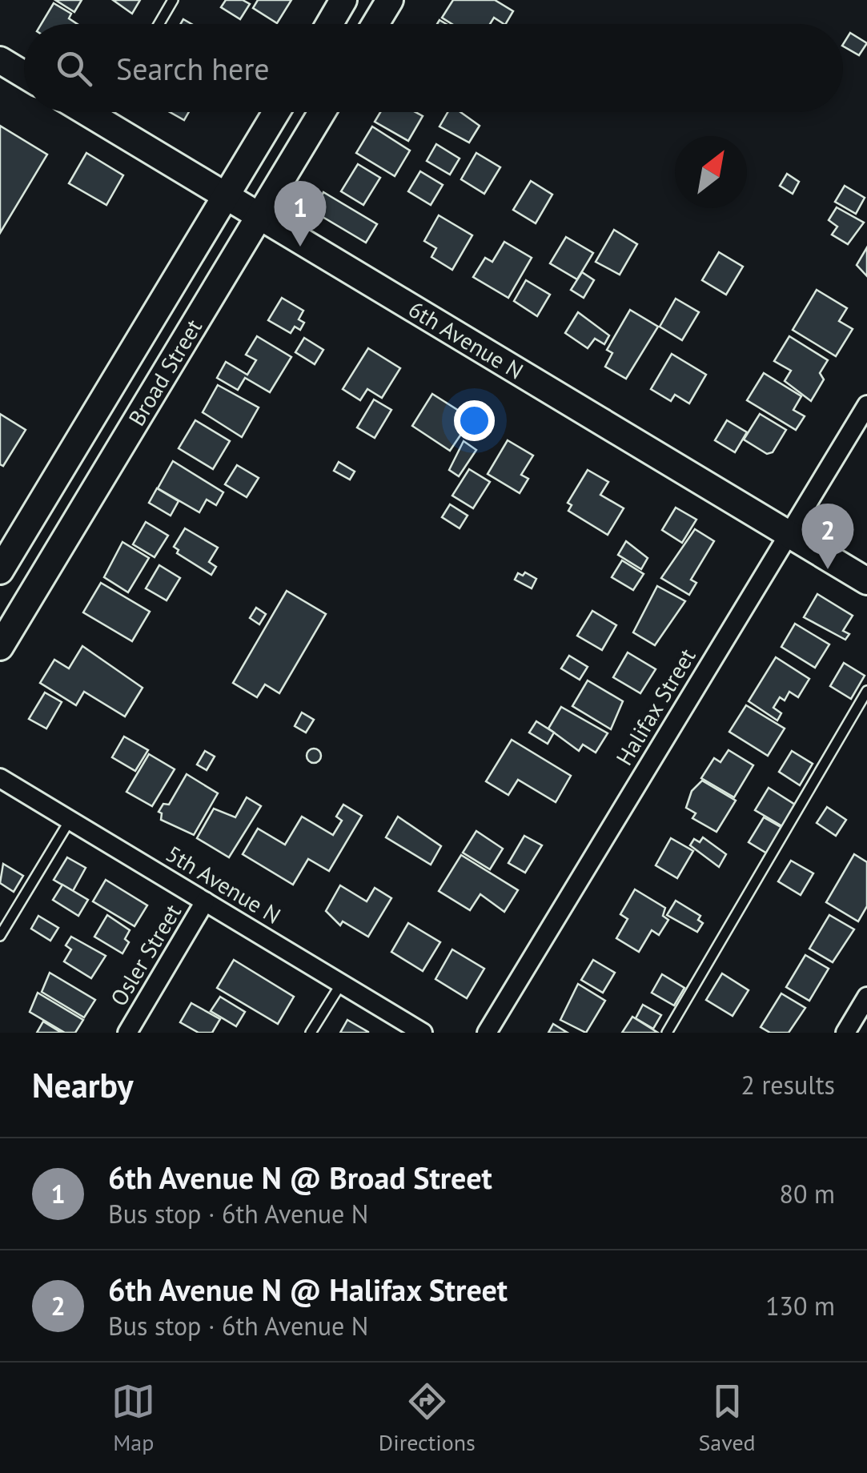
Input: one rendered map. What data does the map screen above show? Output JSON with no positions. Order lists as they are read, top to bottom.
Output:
{
  "streets": {
    "main road": ["6th Avenue N", "Broad Street"],
    "street": ["Halifax Street", "5th Avenue N", "Osler Street"]
  },
  "crossings": [
    ["6th Avenue N", "Broad Street"],
    ["6th Avenue N", "Halifax Street"],
    ["5th Avenue N", "Osler Street"]
  ],
  "north": "top right",
  "page": {
    "search": "Search here",
    "pins": ["1", "2"],
    "heading": ["Nearby", "2 results"],
    "list": [
      {
        "mark": "1",
        "name": "6th Avenue N @ Broad Street",
        "note": "Bus stop · 6th Avenue N",
        "value": "80 m"
      },
      {
        "mark": "2",
        "name": "6th Avenue N @ Halifax Street",
        "note": "Bus stop · 6th Avenue N",
        "value": "130 m"
      }
    ],
    "nav": ["Map", "Directions", "Saved"]
  }
}
